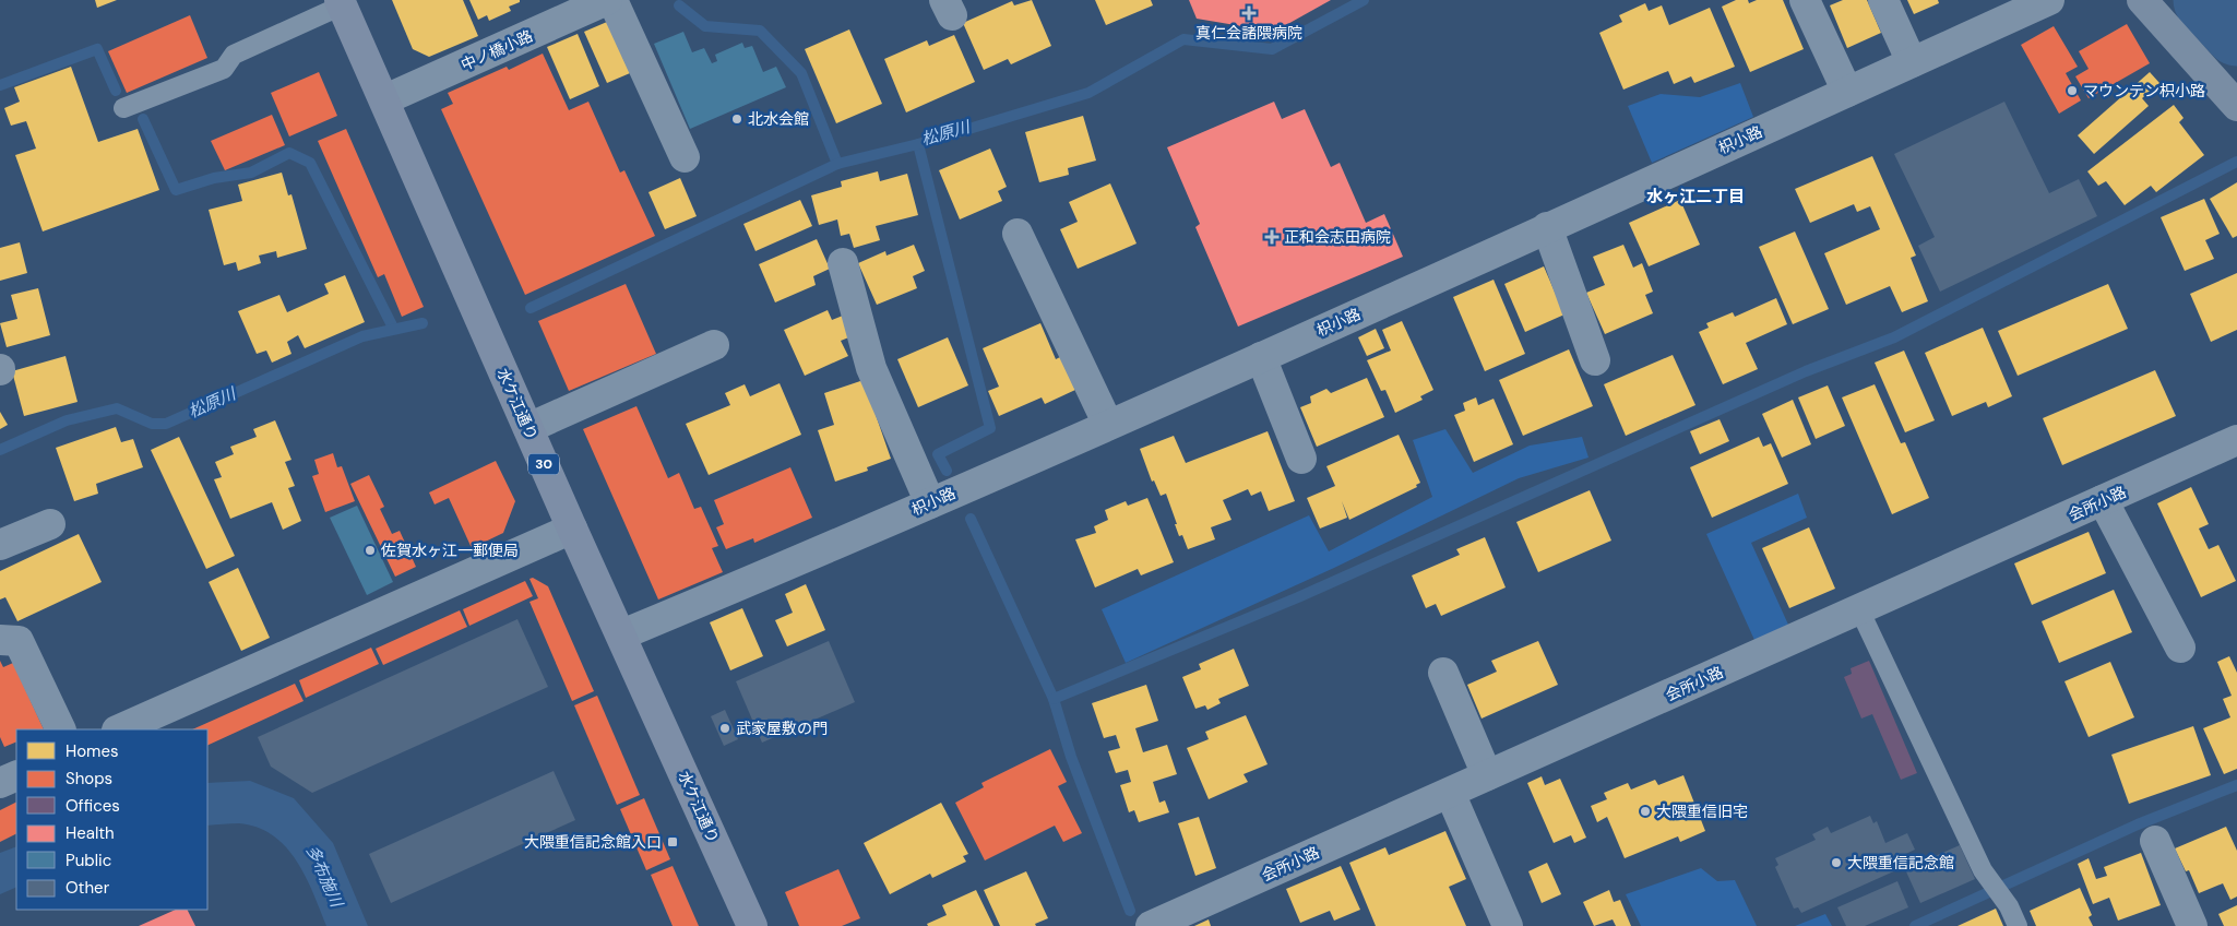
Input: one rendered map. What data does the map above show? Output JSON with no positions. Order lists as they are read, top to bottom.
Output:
{
  "streets": {
    "main road": ["水ケ江通り", "30"],
    "street": ["中ノ橋小路", "枳小路", "会所小路"]
  },
  "crossings": [
    ["中ノ橋小路", "水ケ江通り"],
    ["枳小路", "水ケ江通り"]
  ],
  "districts": ["水ヶ江二丁目"],
  "water": ["松原川", "多布施川"],
  "places": {
    "health": ["真仁会諸隈病院", "正和会志田病院"],
    "other": [
      "マウンテン枳小路",
      "北水会館",
      "佐賀水ヶ江一郵便局",
      "武家屋敷の門",
      "大隈重信旧宅",
      "大隈重信記念館"
    ],
    "transit": ["大隈重信記念館入口"]
  },
  "legend": [
    "Homes",
    "Shops",
    "Offices",
    "Health",
    "Public",
    "Other"
  ]
}
